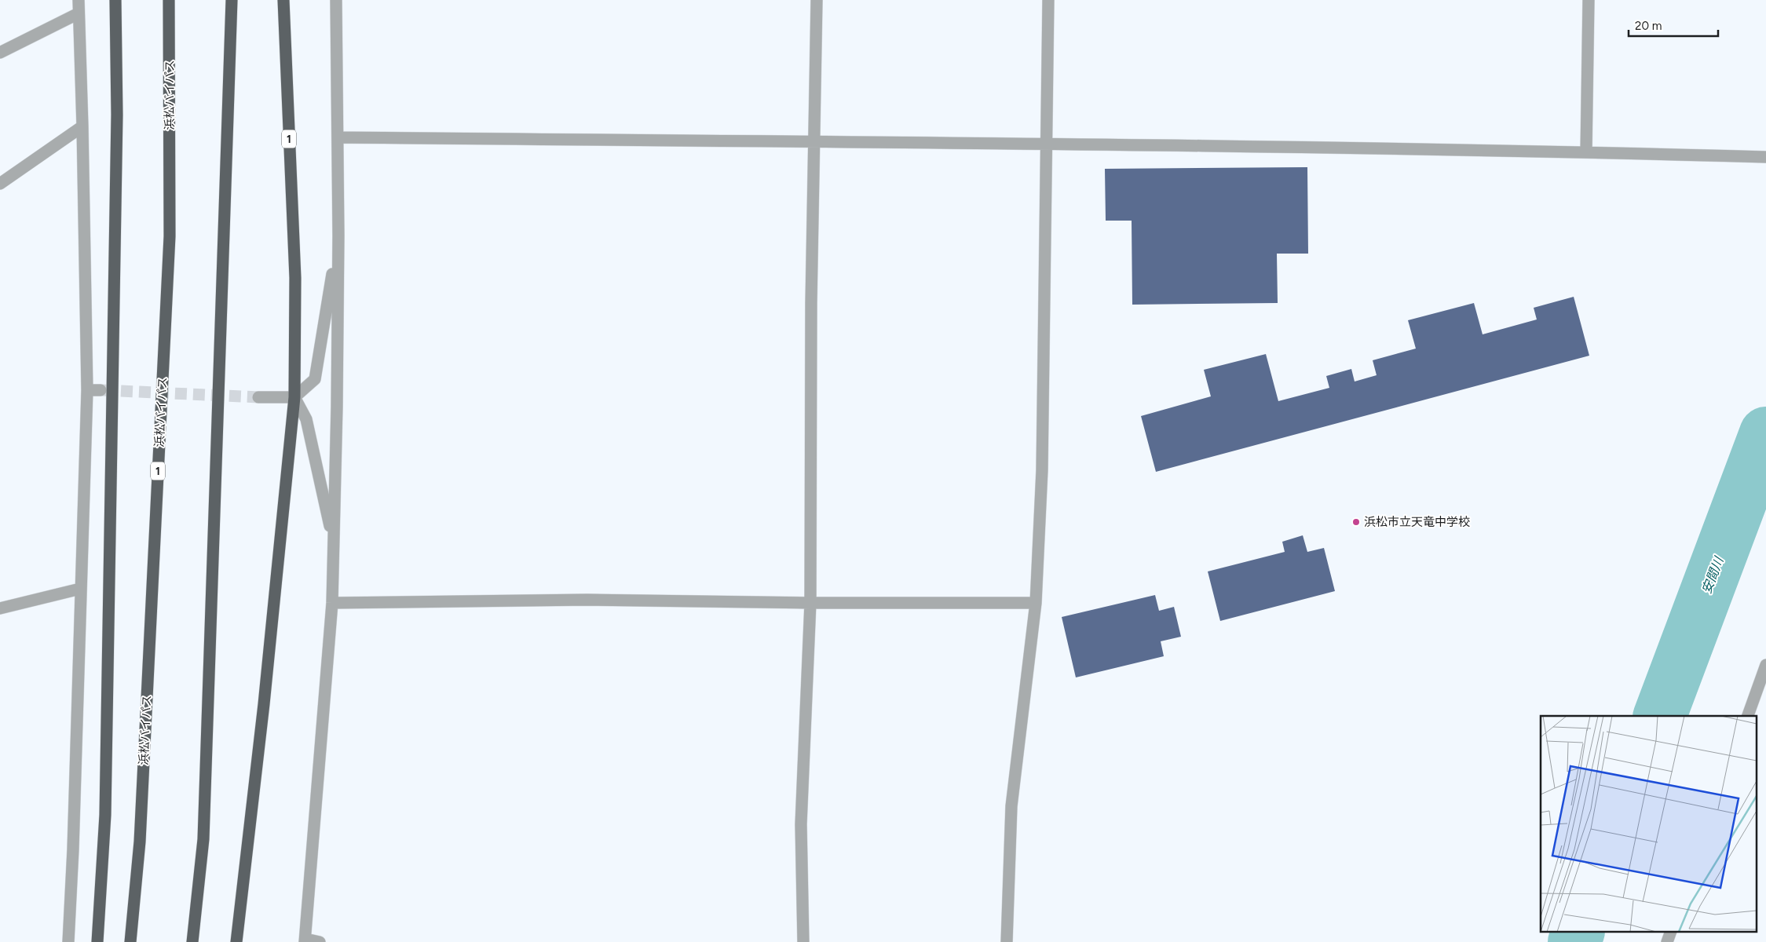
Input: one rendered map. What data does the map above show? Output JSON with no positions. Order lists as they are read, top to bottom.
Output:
{
  "streets": {
    "highway": ["浜松バイパス", "1"]
  },
  "water": ["安間川"],
  "places": ["浜松市立天竜中学校"],
  "scale_bar": "20 m"
}
